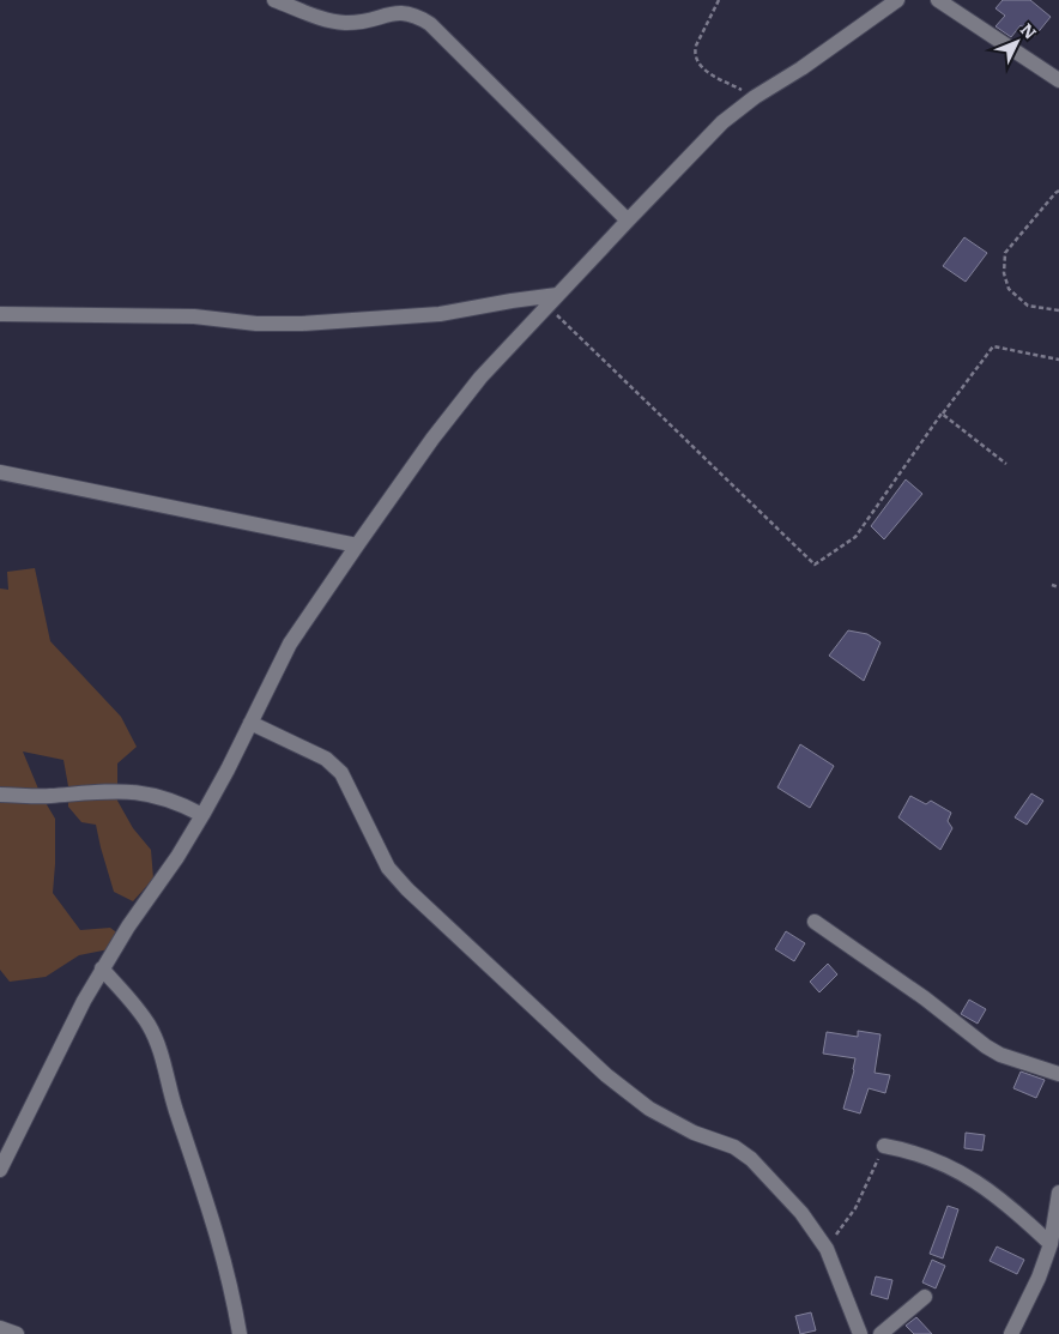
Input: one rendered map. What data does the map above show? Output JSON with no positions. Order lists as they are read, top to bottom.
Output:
{
  "north": "top right"
}
